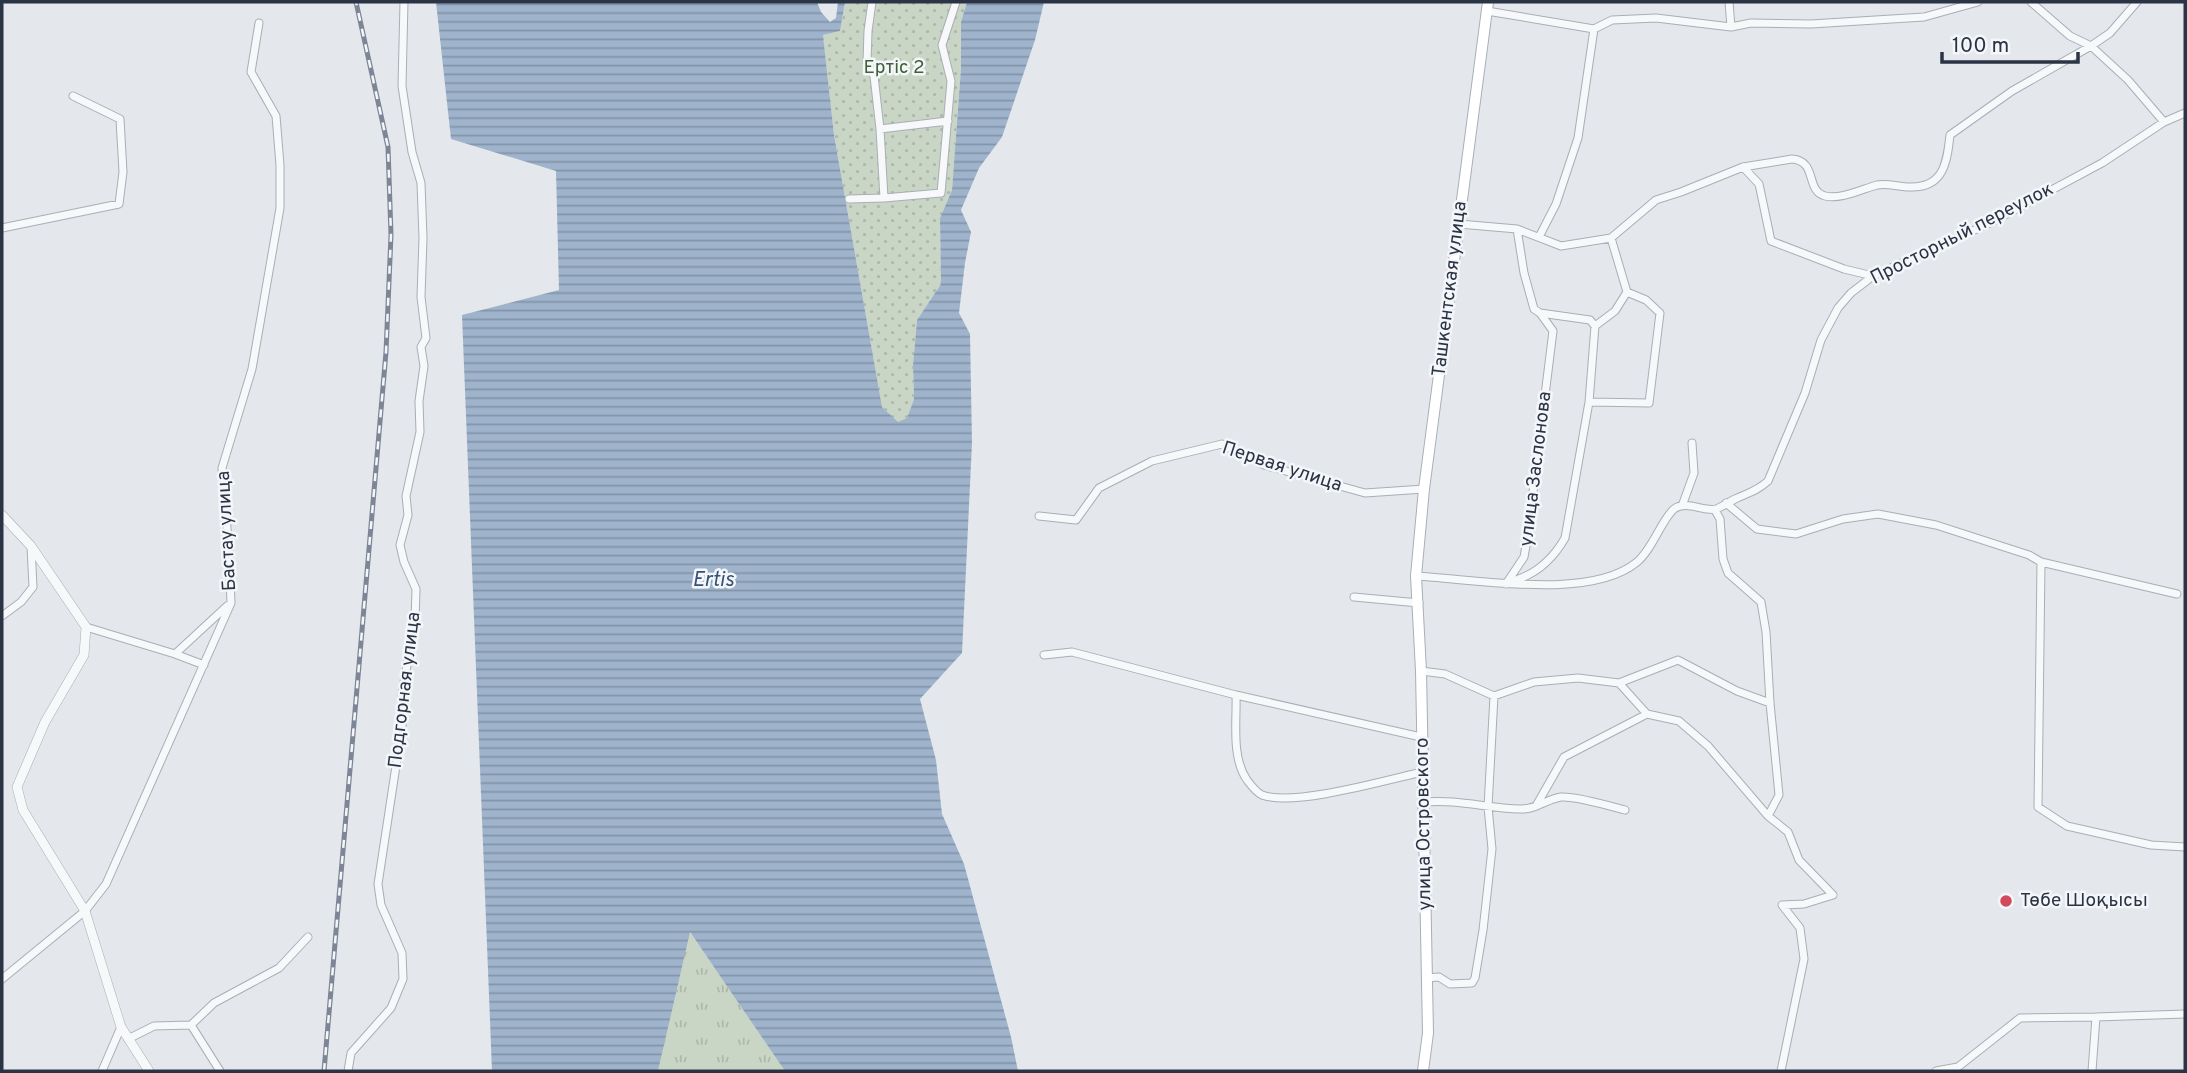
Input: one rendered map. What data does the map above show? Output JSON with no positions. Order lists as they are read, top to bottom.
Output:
{
  "streets": {
    "main road": ["Ташкентская улица", "улица Островского"],
    "street": [
      "Просторный переулок",
      "Первая улица",
      "улица Заслонова",
      "Бастау улица",
      "Подгорная улица"
    ]
  },
  "crossings": [
    ["Ташкентская улица", "Первая улица"],
    ["Ташкентская улица", "улица Островского"]
  ],
  "water": ["Ertis"],
  "parks": ["Ертіс 2"],
  "places": ["Төбе Шоқысы"],
  "scale_bar": "100 m"
}
